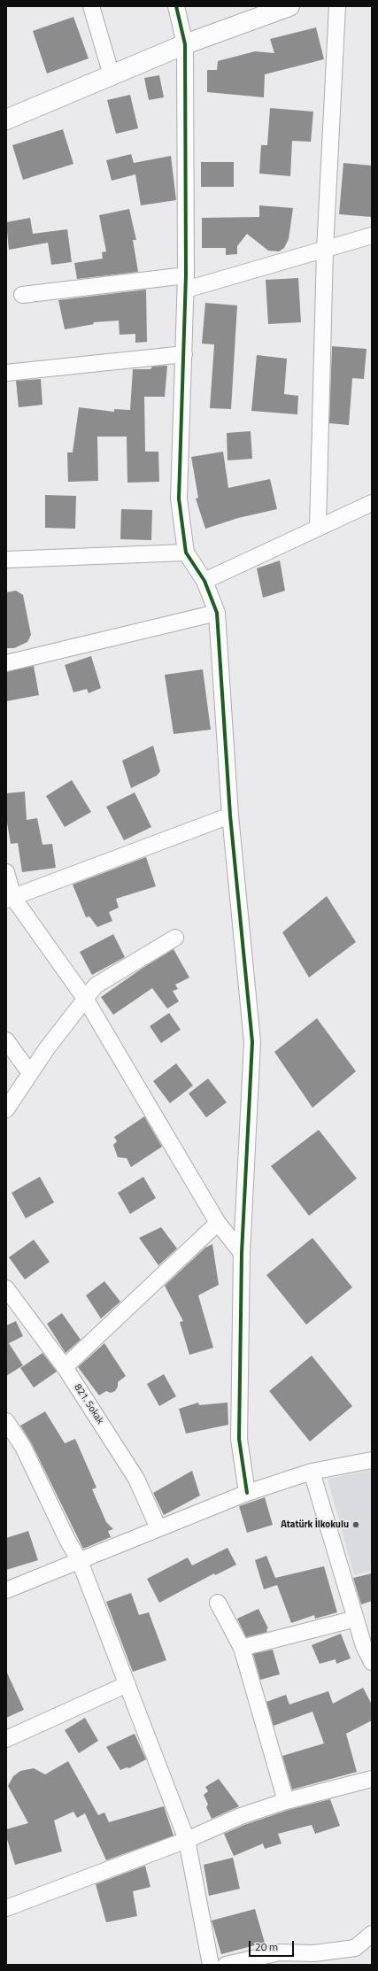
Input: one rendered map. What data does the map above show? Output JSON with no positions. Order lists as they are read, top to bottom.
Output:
{
  "streets": {
    "street": ["821. Sokak"]
  },
  "places": ["Atatürk İlkokulu"],
  "scale_bar": "20 m"
}
